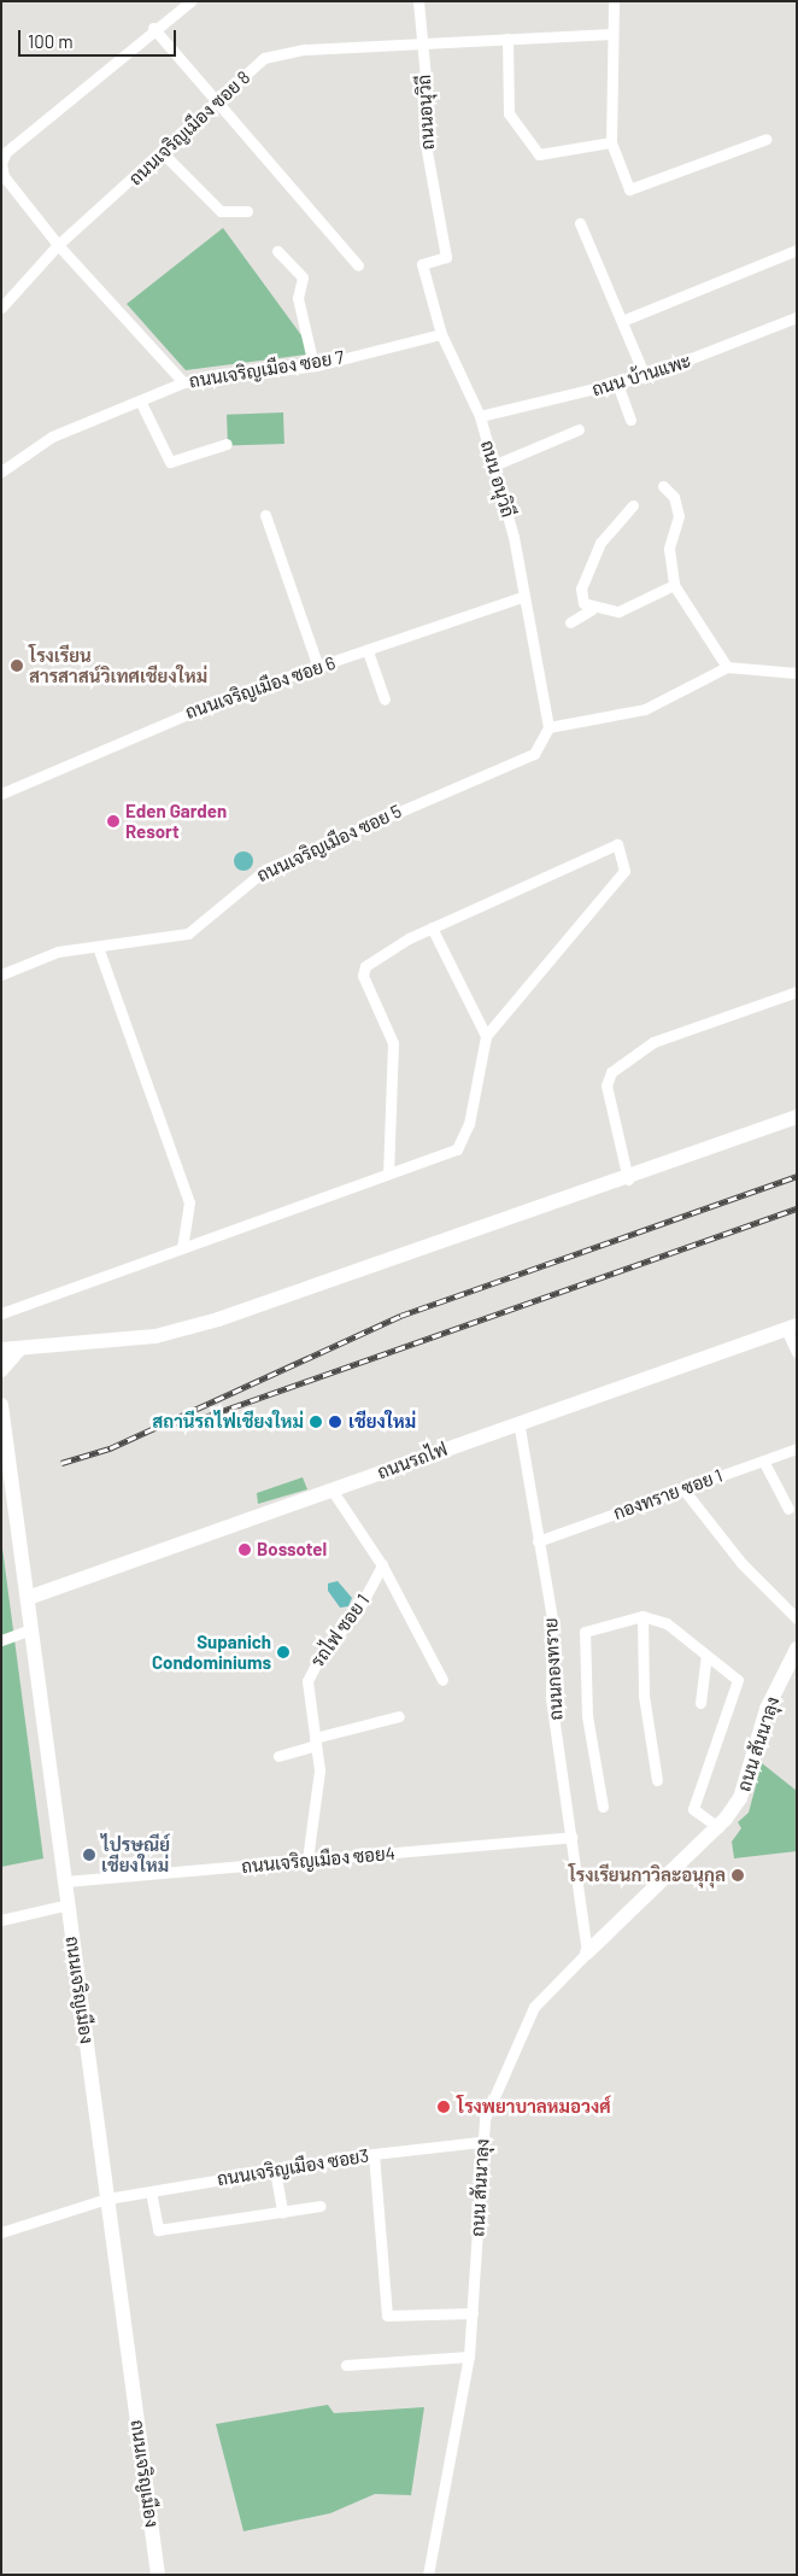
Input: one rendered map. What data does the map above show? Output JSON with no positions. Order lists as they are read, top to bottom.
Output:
{
  "streets": {
    "main road": ["ถนนรถไฟ", "ถนน สันนาลุง", "ถนนเจริญเมือง"],
    "street": [
      "ถนนอนุวิถี",
      "ถนนเจริญเมือง ซอย 8",
      "ถนนเจริญเมือง ซอย 7",
      "ถนน บ้านแพะ",
      "ถนน อนุวิถี",
      "ถนนเจริญเมือง ซอย 6",
      "ถนนเจริญเมือง ซอย 5",
      "กองทราย ซอย 1",
      "รถไฟ ซอย 1",
      "ถนนกองทราย",
      "ถนนเจริญเมือง ซอย4",
      "ถนนเจริญเมือง ซอย3"
    ]
  },
  "crossings": [
    ["ถนนอนุวิถี", "ถนนเจริญเมือง ซอย 8"],
    ["ถนนอนุวิถี", "ถนน อนุวิถี"],
    ["ถนนเจริญเมือง ซอย 7", "ถนน อนุวิถี"],
    ["ถนน บ้านแพะ", "ถนน อนุวิถี"],
    ["ถนน อนุวิถี", "ถนนเจริญเมือง ซอย 6"],
    ["ถนน อนุวิถี", "ถนนเจริญเมือง ซอย 5"],
    ["ถนนรถไฟ", "ถนนกองทราย"],
    ["ถนนรถไฟ", "ถนนเจริญเมือง"],
    ["กองทราย ซอย 1", "ถนนกองทราย"],
    ["รถไฟ ซอย 1", "ถนนเจริญเมือง ซอย4"],
    ["ถนนกองทราย", "ถนน สันนาลุง"],
    ["ถนนกองทราย", "ถนนเจริญเมือง ซอย4"],
    ["ถนน สันนาลุง", "ถนนเจริญเมือง ซอย3"],
    ["ถนนเจริญเมือง ซอย4", "ถนนเจริญเมือง"],
    ["ถนนเจริญเมือง", "ถนนเจริญเมือง ซอย3"]
  ],
  "places": [
    "โรงเรียน สารสาสน์วิเทศเชียงใหม่",
    "Eden Garden Resort",
    "สถานีรถไฟเชียงใหม่",
    "เชียงใหม่",
    "Bossotel",
    "Supanich Condominiums",
    "ไปรษณีย์ เชียงใหม่",
    "โรงเรียนกาวิละอนุกุล",
    "โรงพยาบาลหมอวงศ์"
  ],
  "scale_bar": "100 m"
}
